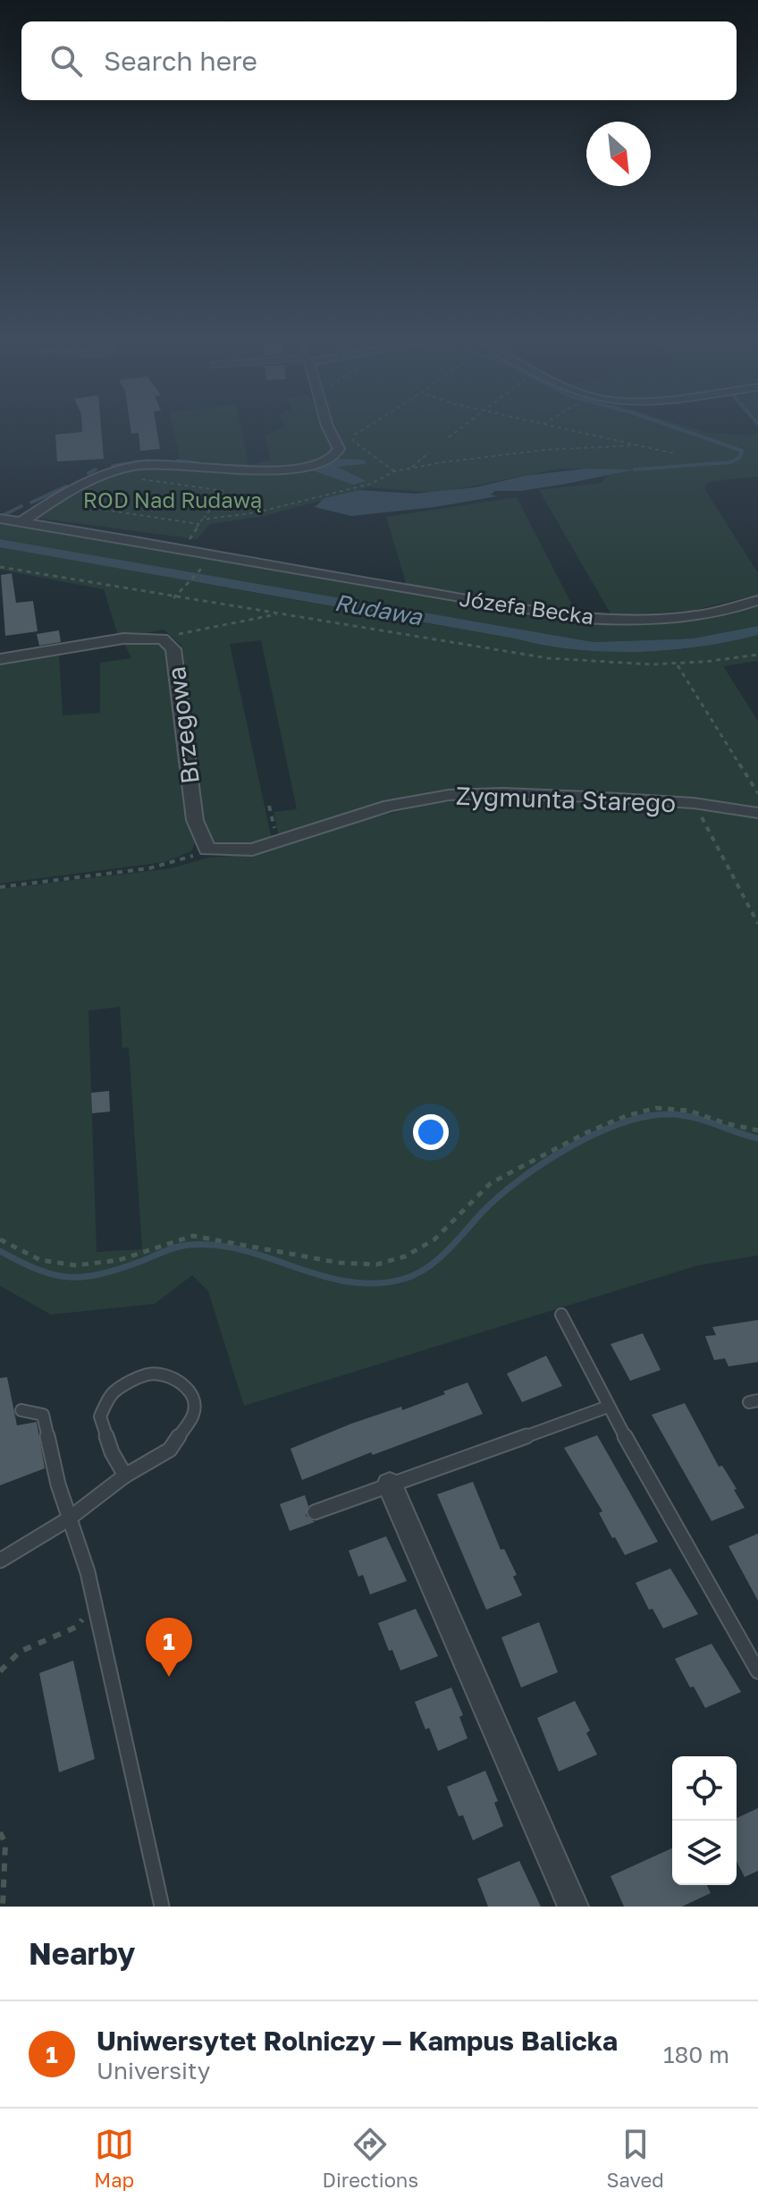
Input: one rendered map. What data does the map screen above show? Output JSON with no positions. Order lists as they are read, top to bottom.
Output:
{
  "streets": {
    "street": ["Józefa Becka", "Brzegowa", "Zygmunta Starego"]
  },
  "crossings": [
    ["Brzegowa", "Zygmunta Starego"]
  ],
  "water": ["Rudawa"],
  "parks": ["ROD Nad Rudawą"],
  "north": "bottom right",
  "page": {
    "search": "Search here",
    "pins": "1",
    "heading": "Nearby",
    "list": [
      {
        "mark": "1",
        "name": "Uniwersytet Rolniczy — Kampus Balicka",
        "note": "University",
        "value": "180 m"
      }
    ],
    "nav": ["Map", "Directions", "Saved"]
  }
}
